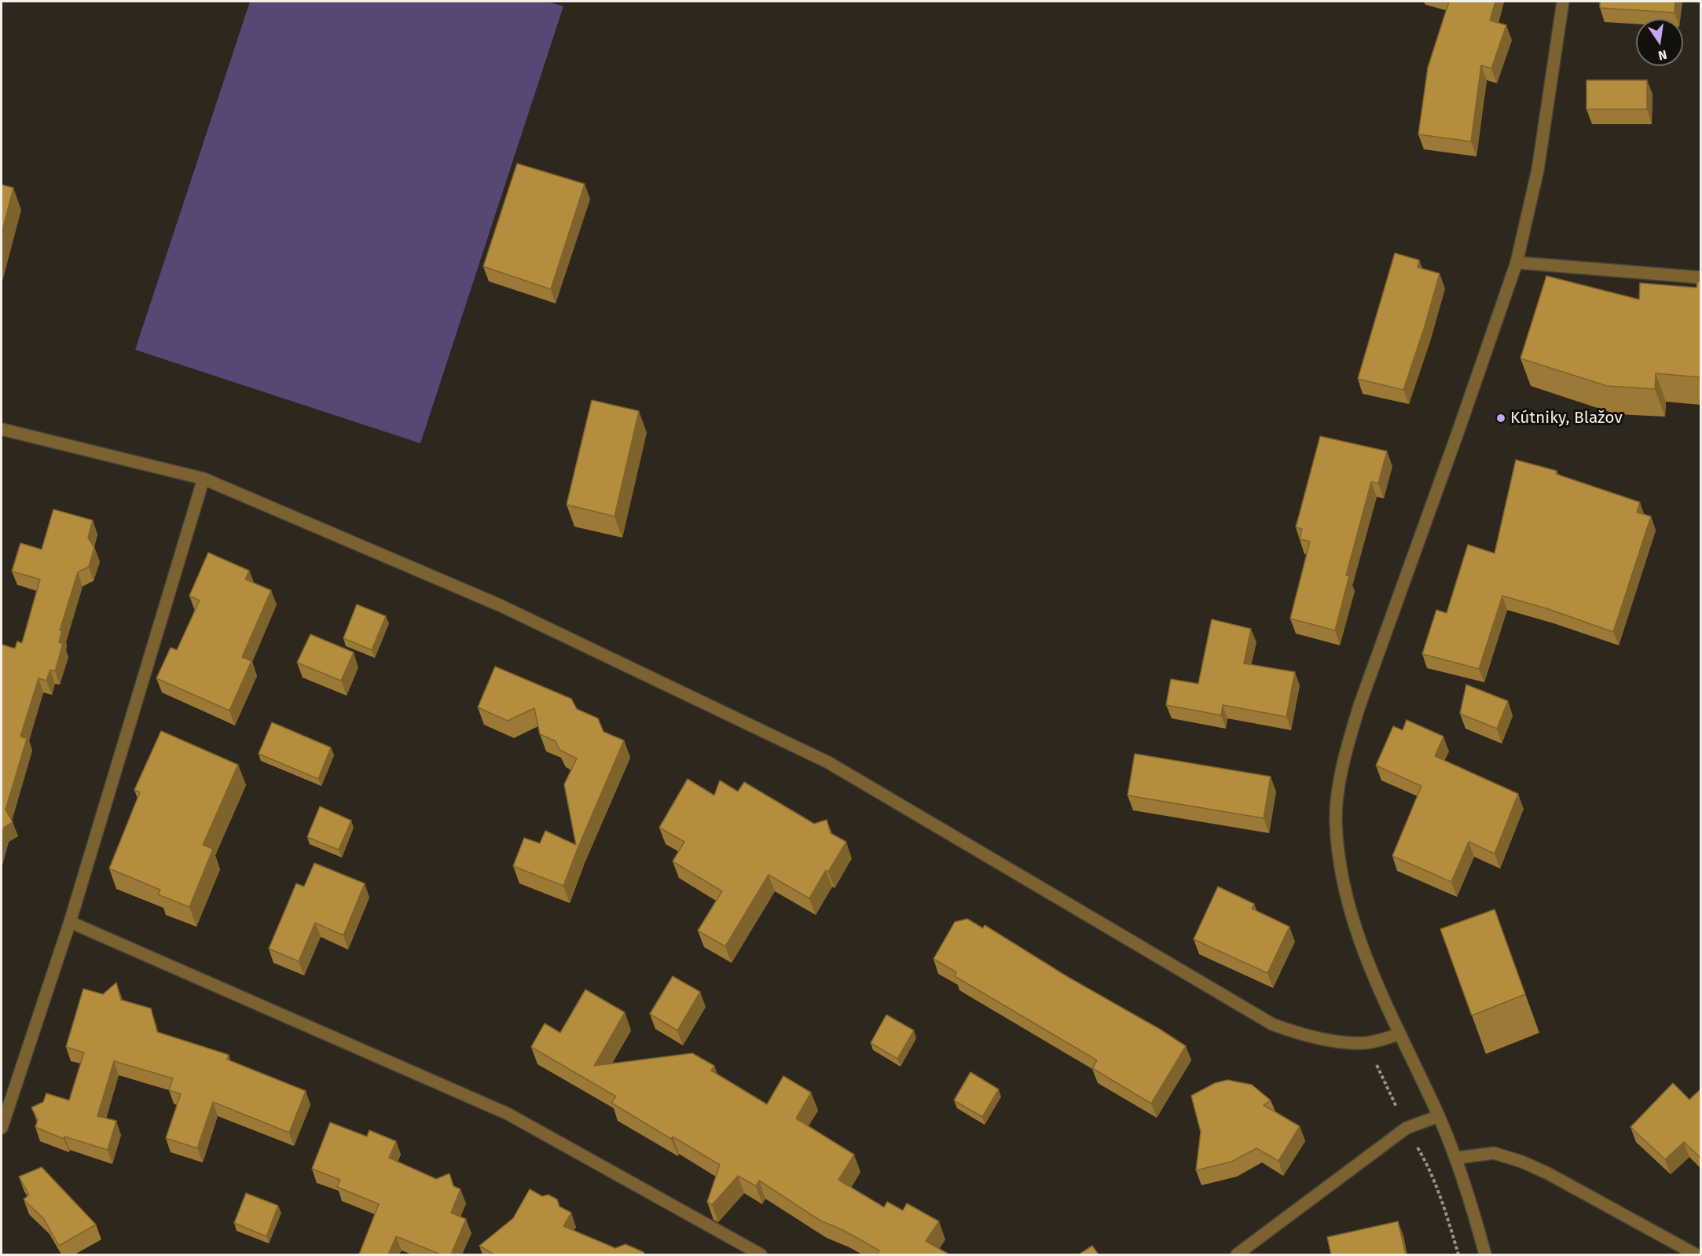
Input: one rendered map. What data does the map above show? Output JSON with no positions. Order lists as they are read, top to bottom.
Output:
{
  "places": ["Kútniky, Blažov"],
  "north": "bottom"
}
